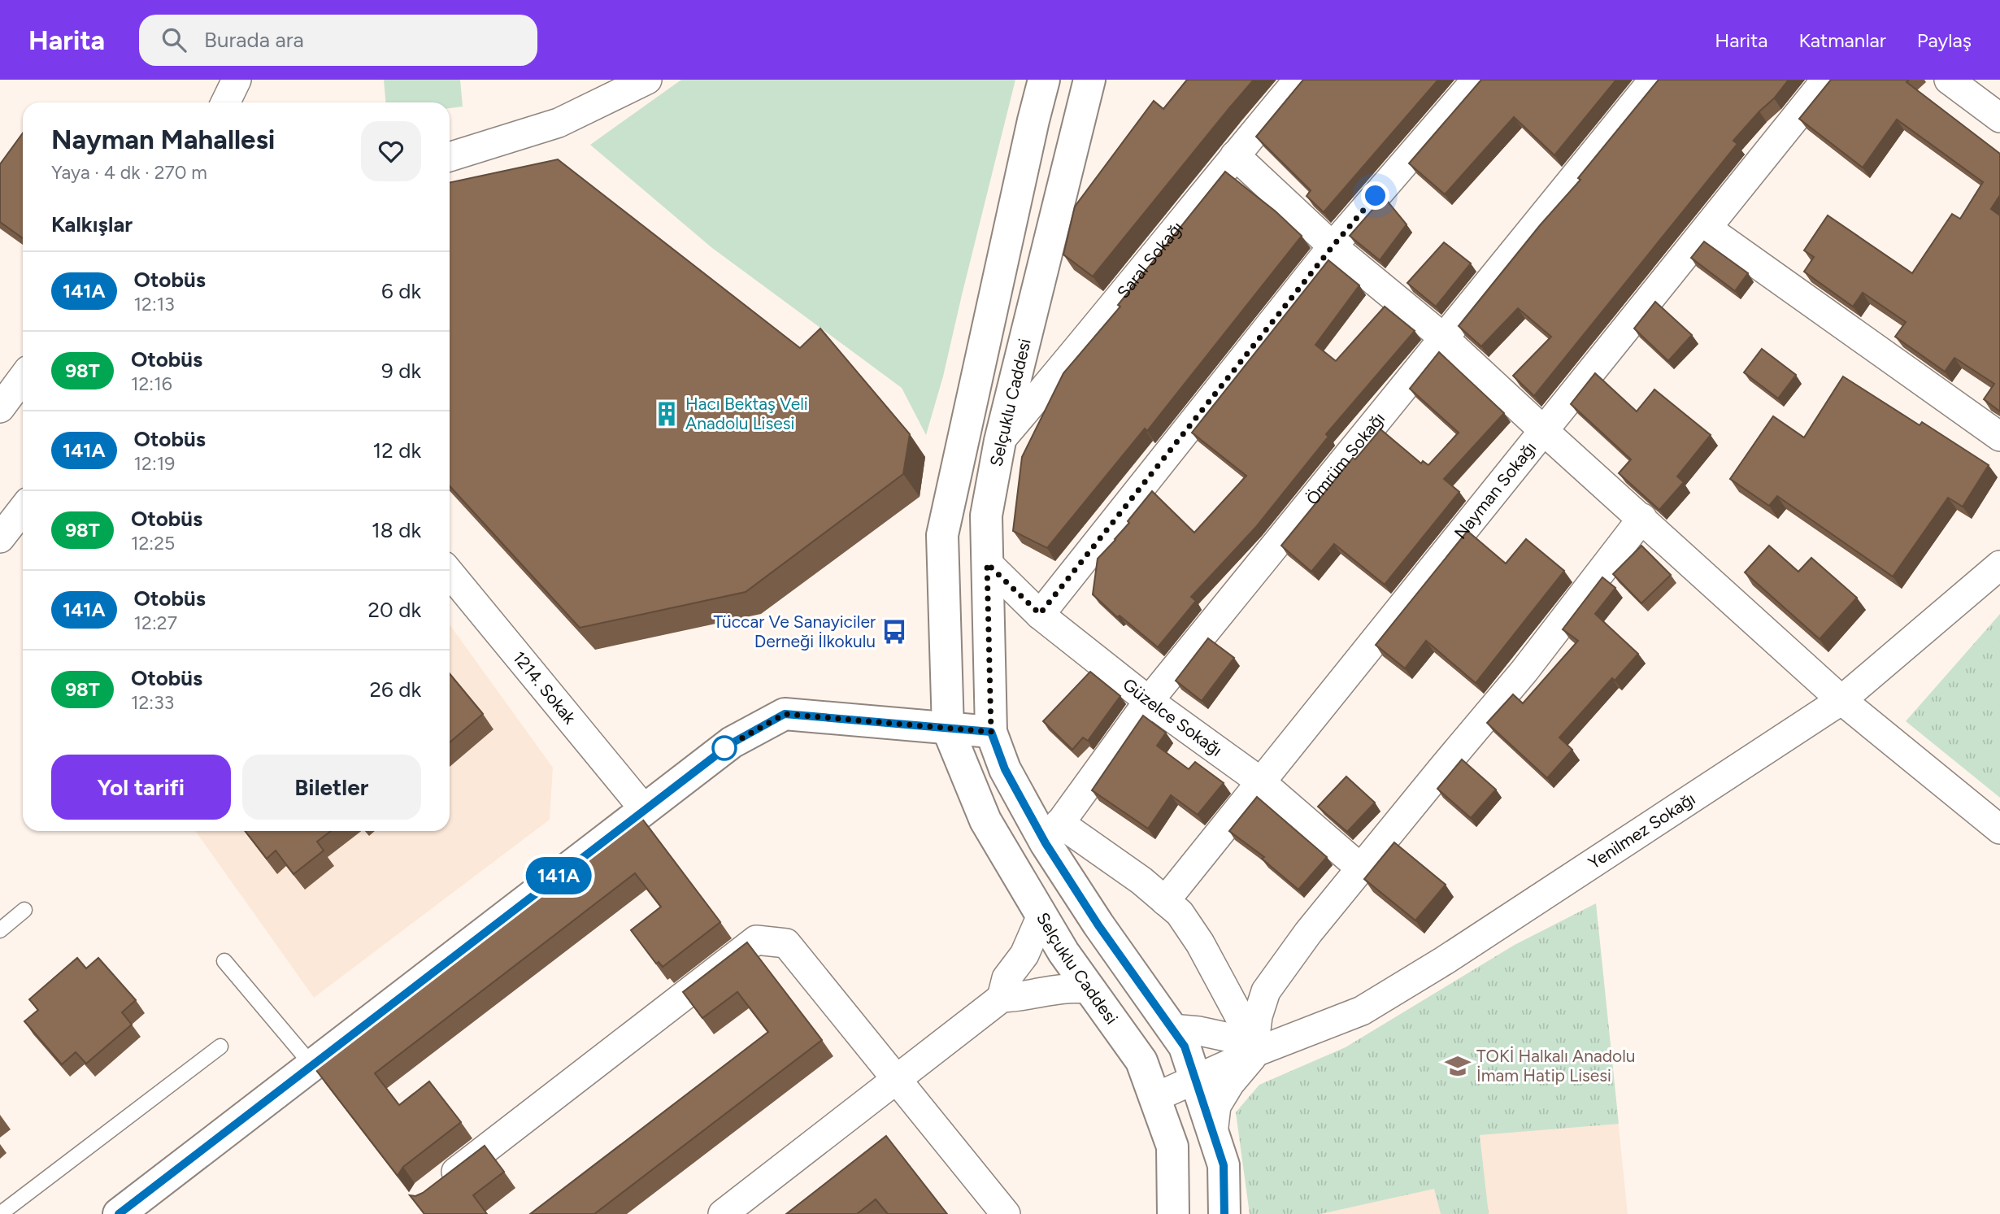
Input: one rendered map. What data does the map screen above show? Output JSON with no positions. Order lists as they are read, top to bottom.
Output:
{
  "streets": {
    "main road": ["Selçuklu Caddesi"],
    "street": [
      "Saral Sokağı",
      "Ömrüm Sokağı",
      "Nayman Sokağı",
      "1214. Sokak",
      "Güzelce Sokağı",
      "Yenilmez Sokağı"
    ]
  },
  "crossings": [
    ["Saral Sokağı", "Selçuklu Caddesi"],
    ["Selçuklu Caddesi", "Ömrüm Sokağı"],
    ["Selçuklu Caddesi", "Güzelce Sokağı"],
    ["Selçuklu Caddesi", "Yenilmez Sokağı"],
    ["Ömrüm Sokağı", "Güzelce Sokağı"],
    ["Nayman Sokağı", "Güzelce Sokağı"]
  ],
  "places": {
    "building": ["Hacı Bektaş Veli Anadolu Lisesi"],
    "bus stop": ["Tüccar Ve Sanayiciler Derneği İlkokulu"],
    "school or university": ["TOKİ Halkalı Anadolu İmam Hatip Lisesi"]
  },
  "lines": ["bus line 141A"],
  "page": {
    "header": "Harita",
    "search": "Burada ara",
    "nav": ["Harita", "Katmanlar", "Paylaş"],
    "on_map": "141A",
    "heading": [
      ["Nayman Mahallesi", "Yaya · 4 dk · 270 m"],
      "Kalkışlar"
    ],
    "list": [
      {
        "mark": "141A",
        "name": "Otobüs",
        "note": "12:13",
        "value": "6 dk"
      },
      {
        "mark": "98T",
        "name": "Otobüs",
        "note": "12:16",
        "value": "9 dk"
      },
      {
        "mark": "141A",
        "name": "Otobüs",
        "note": "12:19",
        "value": "12 dk"
      },
      {
        "mark": "98T",
        "name": "Otobüs",
        "note": "12:25",
        "value": "18 dk"
      },
      {
        "mark": "141A",
        "name": "Otobüs",
        "note": "12:27",
        "value": "20 dk"
      },
      {
        "mark": "98T",
        "name": "Otobüs",
        "note": "12:33",
        "value": "26 dk"
      }
    ],
    "buttons": ["Yol tarifi", "Biletler"]
  }
}
